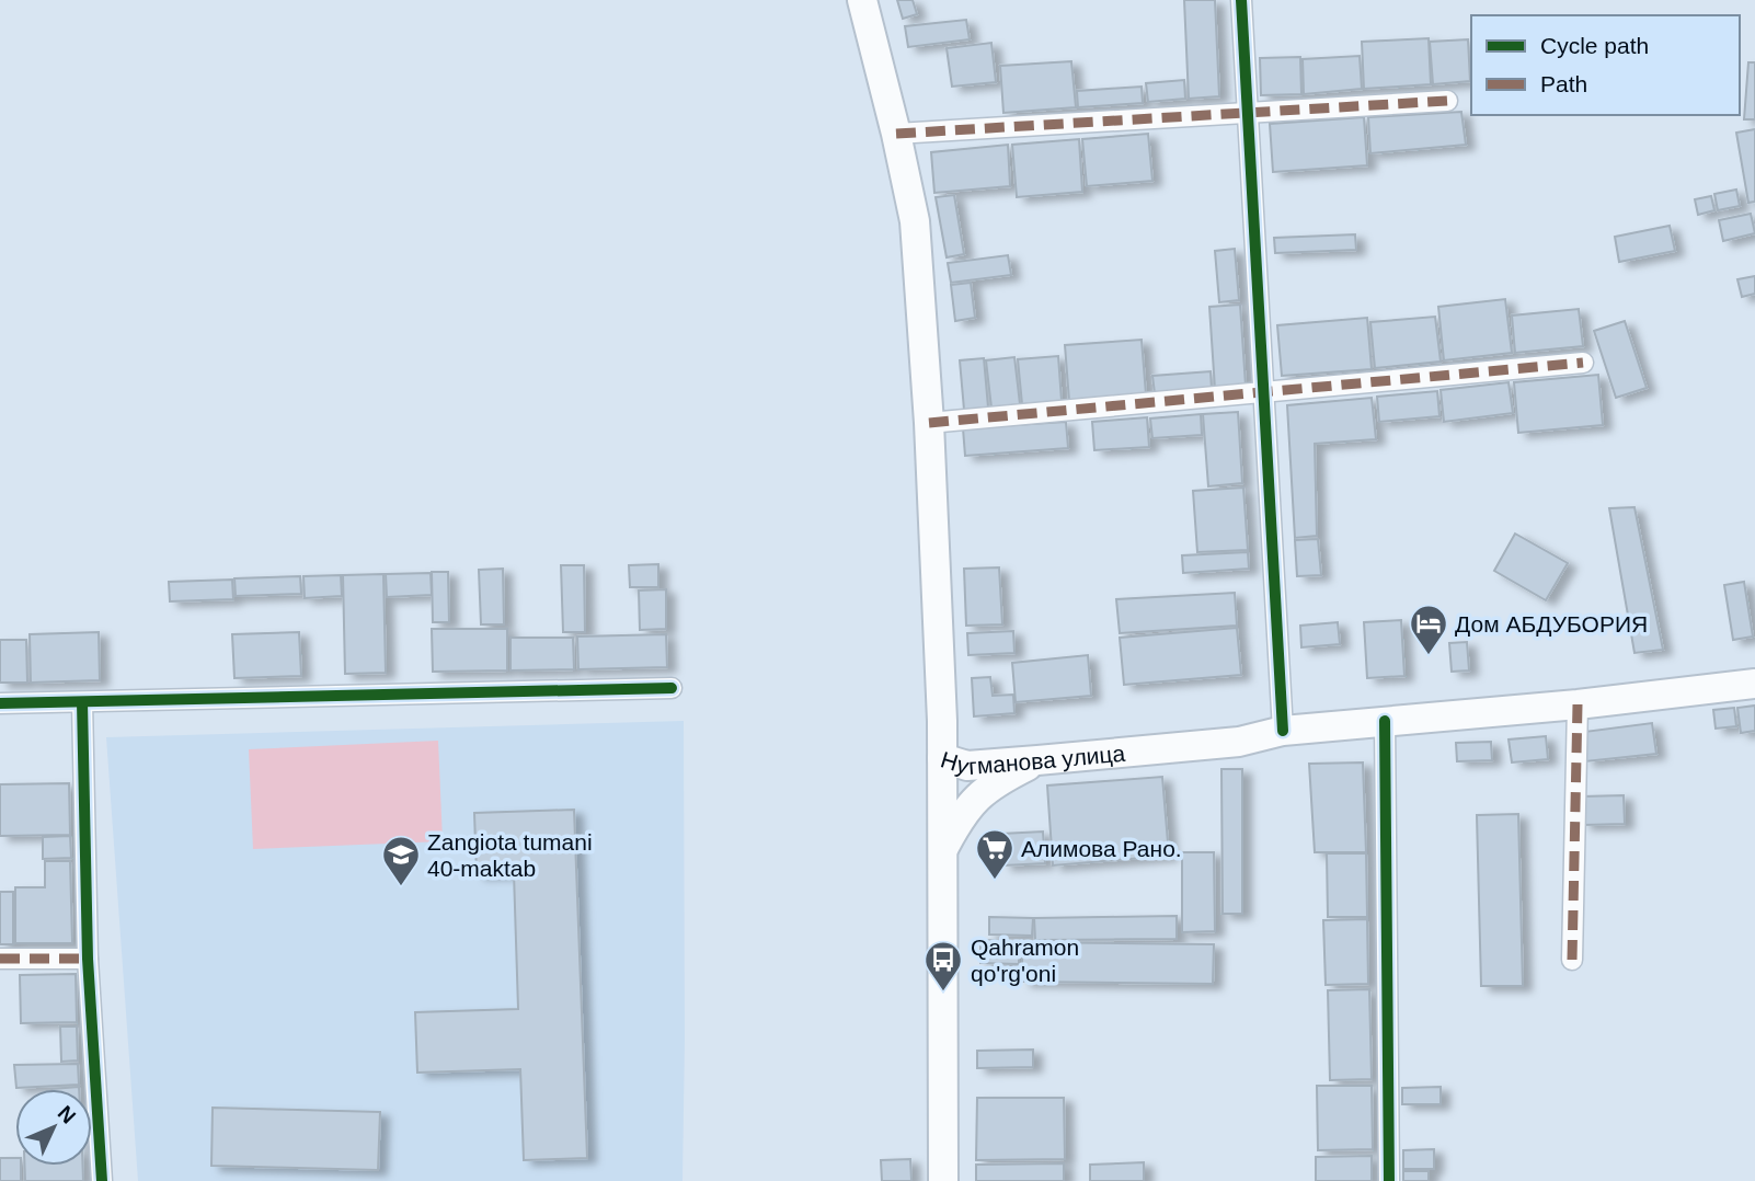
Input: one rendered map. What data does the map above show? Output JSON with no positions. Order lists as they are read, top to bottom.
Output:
{
  "streets": {
    "main road": ["Нугманова улица"]
  },
  "places": {
    "hotel": ["Дом АБДУБОРИЯ"],
    "supermarket": ["Алимова Рано."],
    "school or university": ["Zangiota tumani 40-maktab"],
    "bus stop": ["Qahramon qo'rg'oni"]
  },
  "legend": ["Cycle path", "Path"],
  "north": "top right"
}
